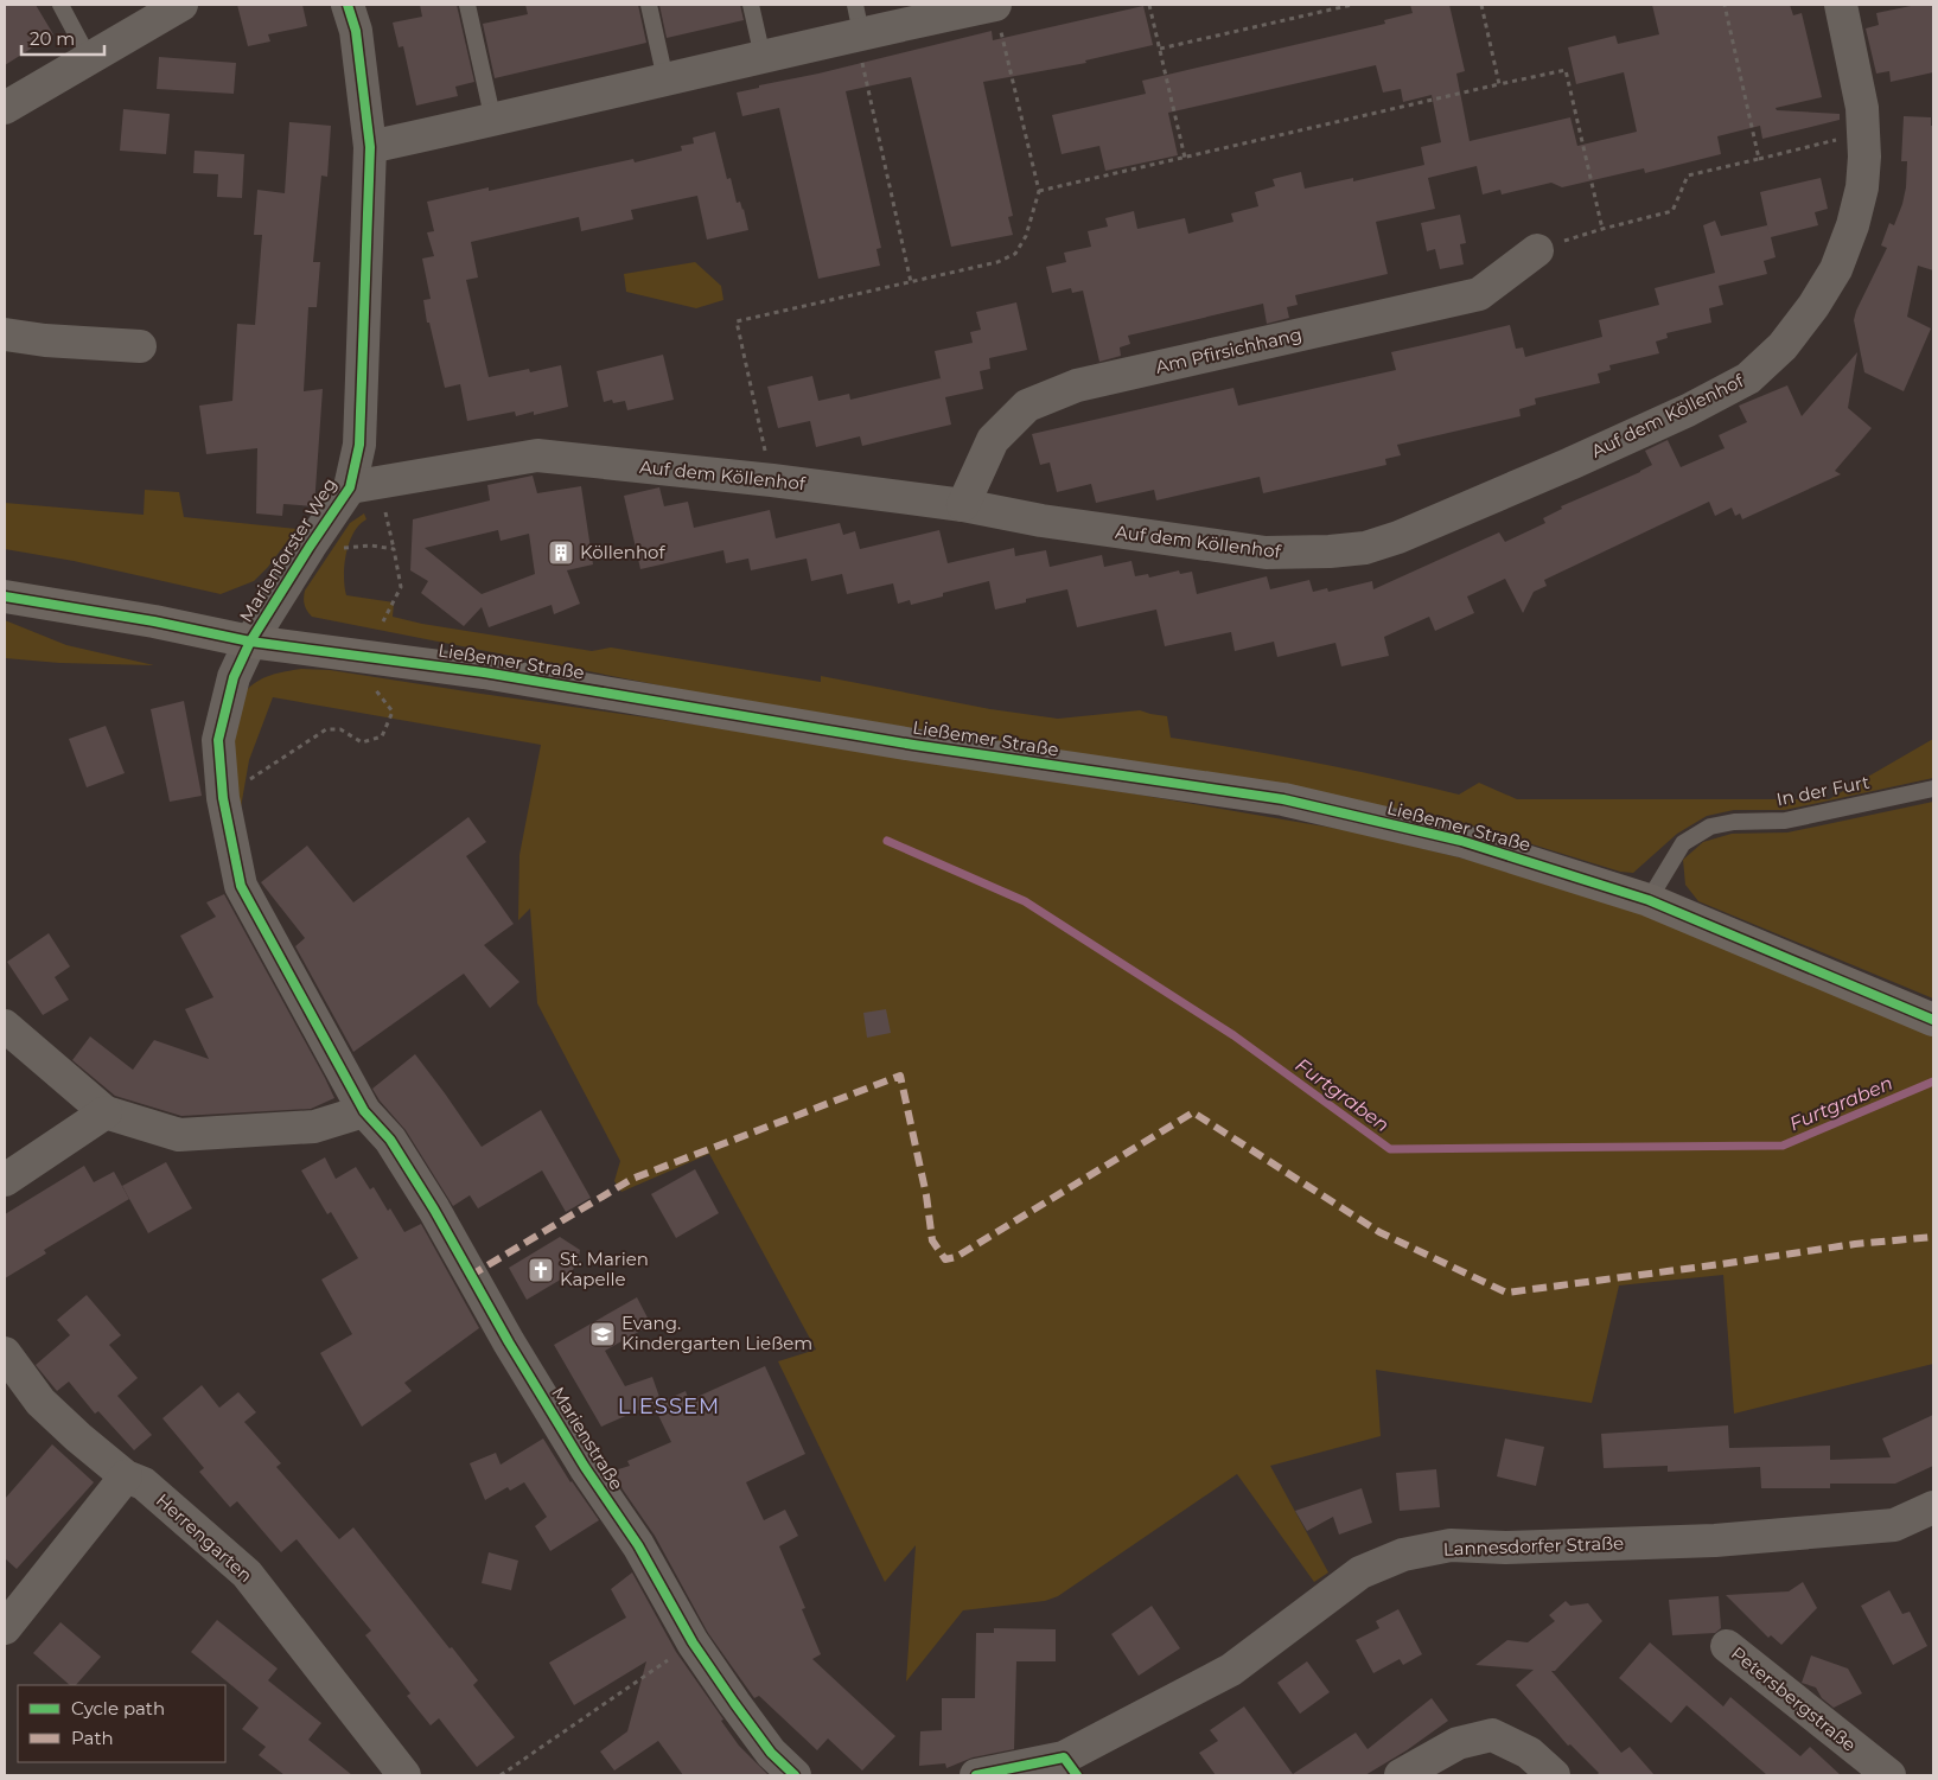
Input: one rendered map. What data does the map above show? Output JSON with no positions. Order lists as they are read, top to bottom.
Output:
{
  "streets": {
    "street": [
      "Am Pfirsichhang",
      "Auf dem Köllenhof",
      "Marienforster Weg",
      "Ließemer Straße",
      "Marienstraße",
      "Herrengarten",
      "Lannesdorfer Straße",
      "Petersbergstraße"
    ],
    "lane": ["In der Furt"]
  },
  "crossings": [
    ["Am Pfirsichhang", "Auf dem Köllenhof"],
    ["Auf dem Köllenhof", "Marienforster Weg"],
    ["Marienforster Weg", "Ließemer Straße"],
    ["Marienforster Weg", "Marienstraße"],
    ["Ließemer Straße", "In der Furt"]
  ],
  "districts": ["LIESSEM"],
  "water": ["Furtgraben"],
  "places": {
    "building": ["Köllenhof"],
    "church": ["St. Marien Kapelle"],
    "school or university": ["Evang. Kindergarten Ließem"]
  },
  "legend": ["Cycle path", "Path"],
  "scale_bar": "20 m"
}
